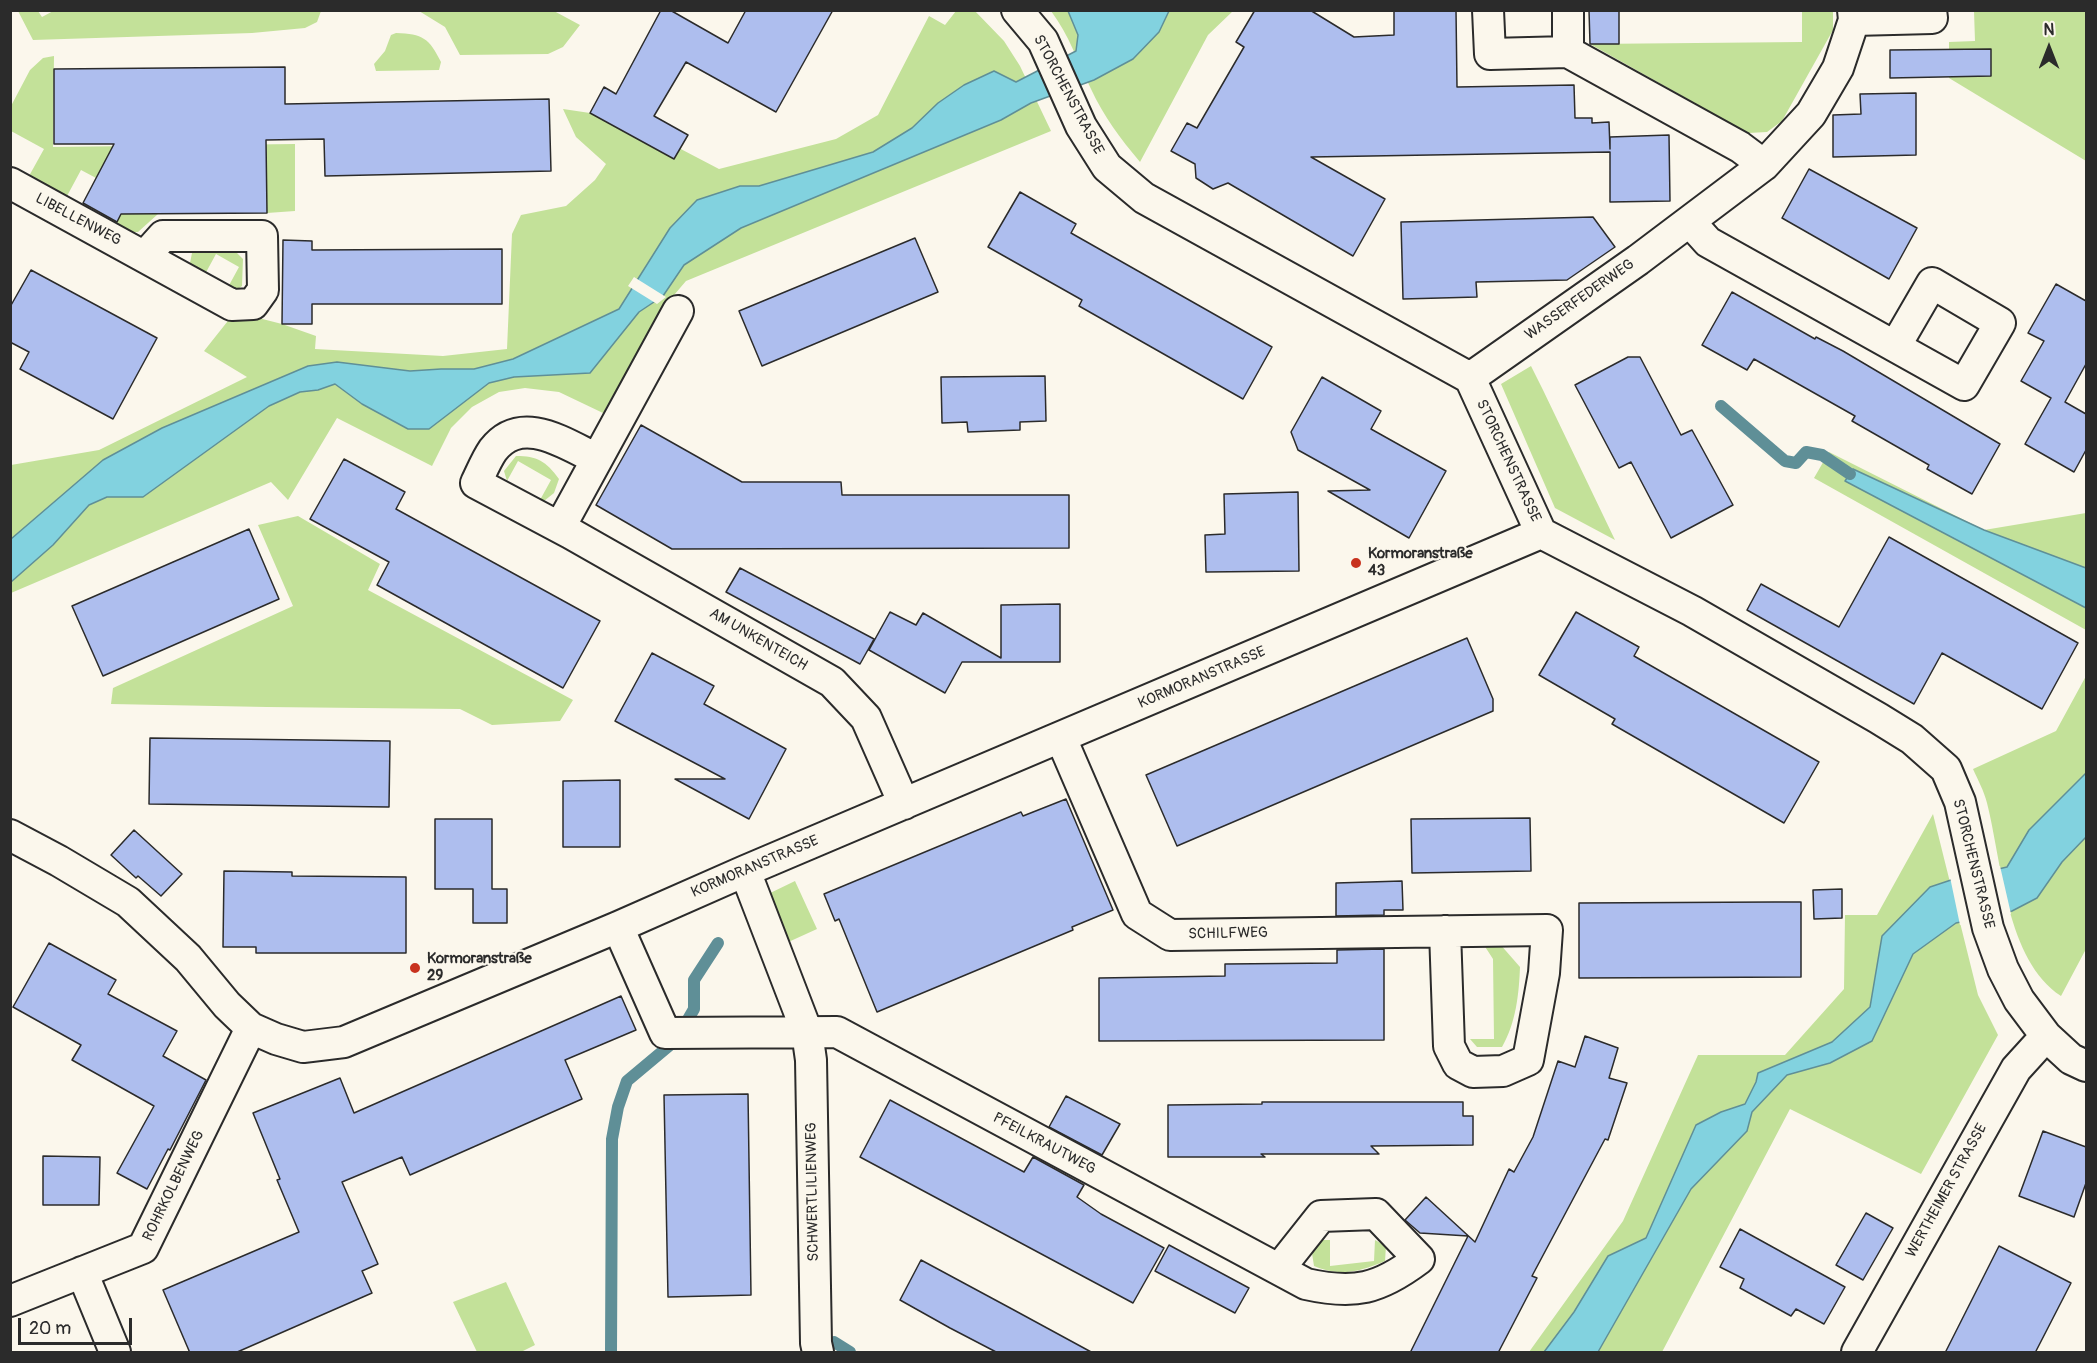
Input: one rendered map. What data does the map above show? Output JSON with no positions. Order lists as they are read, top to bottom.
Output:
{
  "streets": {
    "street": [
      "STORCHENSTRASSE",
      "LIBELLENWEG",
      "WASSERFEDERWEG",
      "AM UNKENTEICH",
      "KORMORANSTRASSE",
      "SCHILFWEG",
      "PFEILKRAUTWEG",
      "ROHRKOLBENWEG",
      "WERTHEIMER STRASSE",
      "SCHWERTLILIENWEG"
    ]
  },
  "crossings": [
    ["STORCHENSTRASSE", "WASSERFEDERWEG"],
    ["STORCHENSTRASSE", "KORMORANSTRASSE"],
    ["STORCHENSTRASSE", "WERTHEIMER STRASSE"],
    ["AM UNKENTEICH", "KORMORANSTRASSE"],
    ["KORMORANSTRASSE", "SCHILFWEG"],
    ["KORMORANSTRASSE", "ROHRKOLBENWEG"],
    ["KORMORANSTRASSE", "SCHWERTLILIENWEG"],
    ["PFEILKRAUTWEG", "SCHWERTLILIENWEG"]
  ],
  "places": ["Kormoranstraße 43", "Kormoranstraße 29"],
  "scale_bar": "20 m",
  "north": "top"
}
